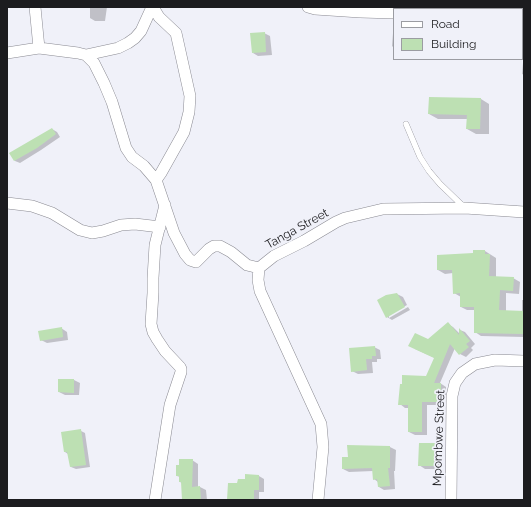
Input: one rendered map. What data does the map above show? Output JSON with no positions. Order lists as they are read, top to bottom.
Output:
{
  "streets": {
    "street": ["Tanga Street", "Mpombwe Street"]
  },
  "legend": ["Road", "Building"]
}
